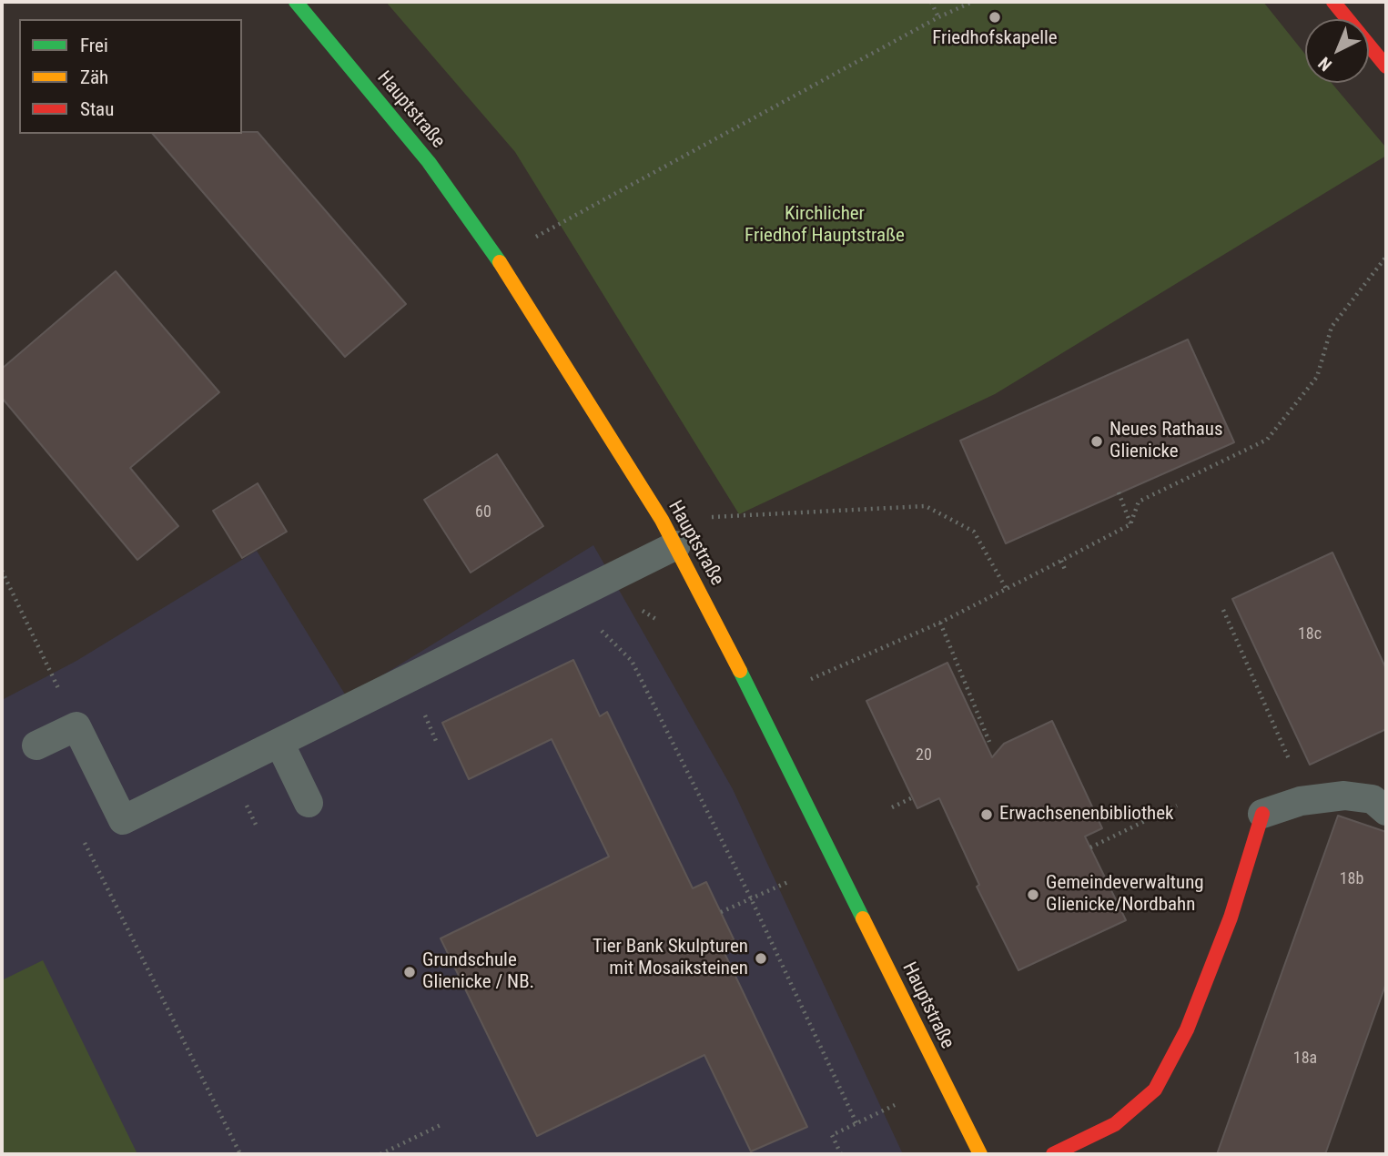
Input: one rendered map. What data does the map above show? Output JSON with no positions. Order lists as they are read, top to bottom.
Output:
{
  "streets": {
    "street": ["Hauptstraße"]
  },
  "parks": ["Kirchlicher Friedhof Hauptstraße"],
  "places": [
    "Friedhofskapelle",
    "Neues Rathaus Glienicke",
    "Erwachsenenbibliothek",
    "Gemeindeverwaltung Glienicke/Nordbahn",
    "Tier Bank Skulpturen mit Mosaiksteinen",
    "Grundschule Glienicke / NB."
  ],
  "house_numbers": [
    "60",
    "18c",
    "20",
    "18b",
    "18a"
  ],
  "legend": ["Frei", "Zäh", "Stau"],
  "north": "bottom left"
}
